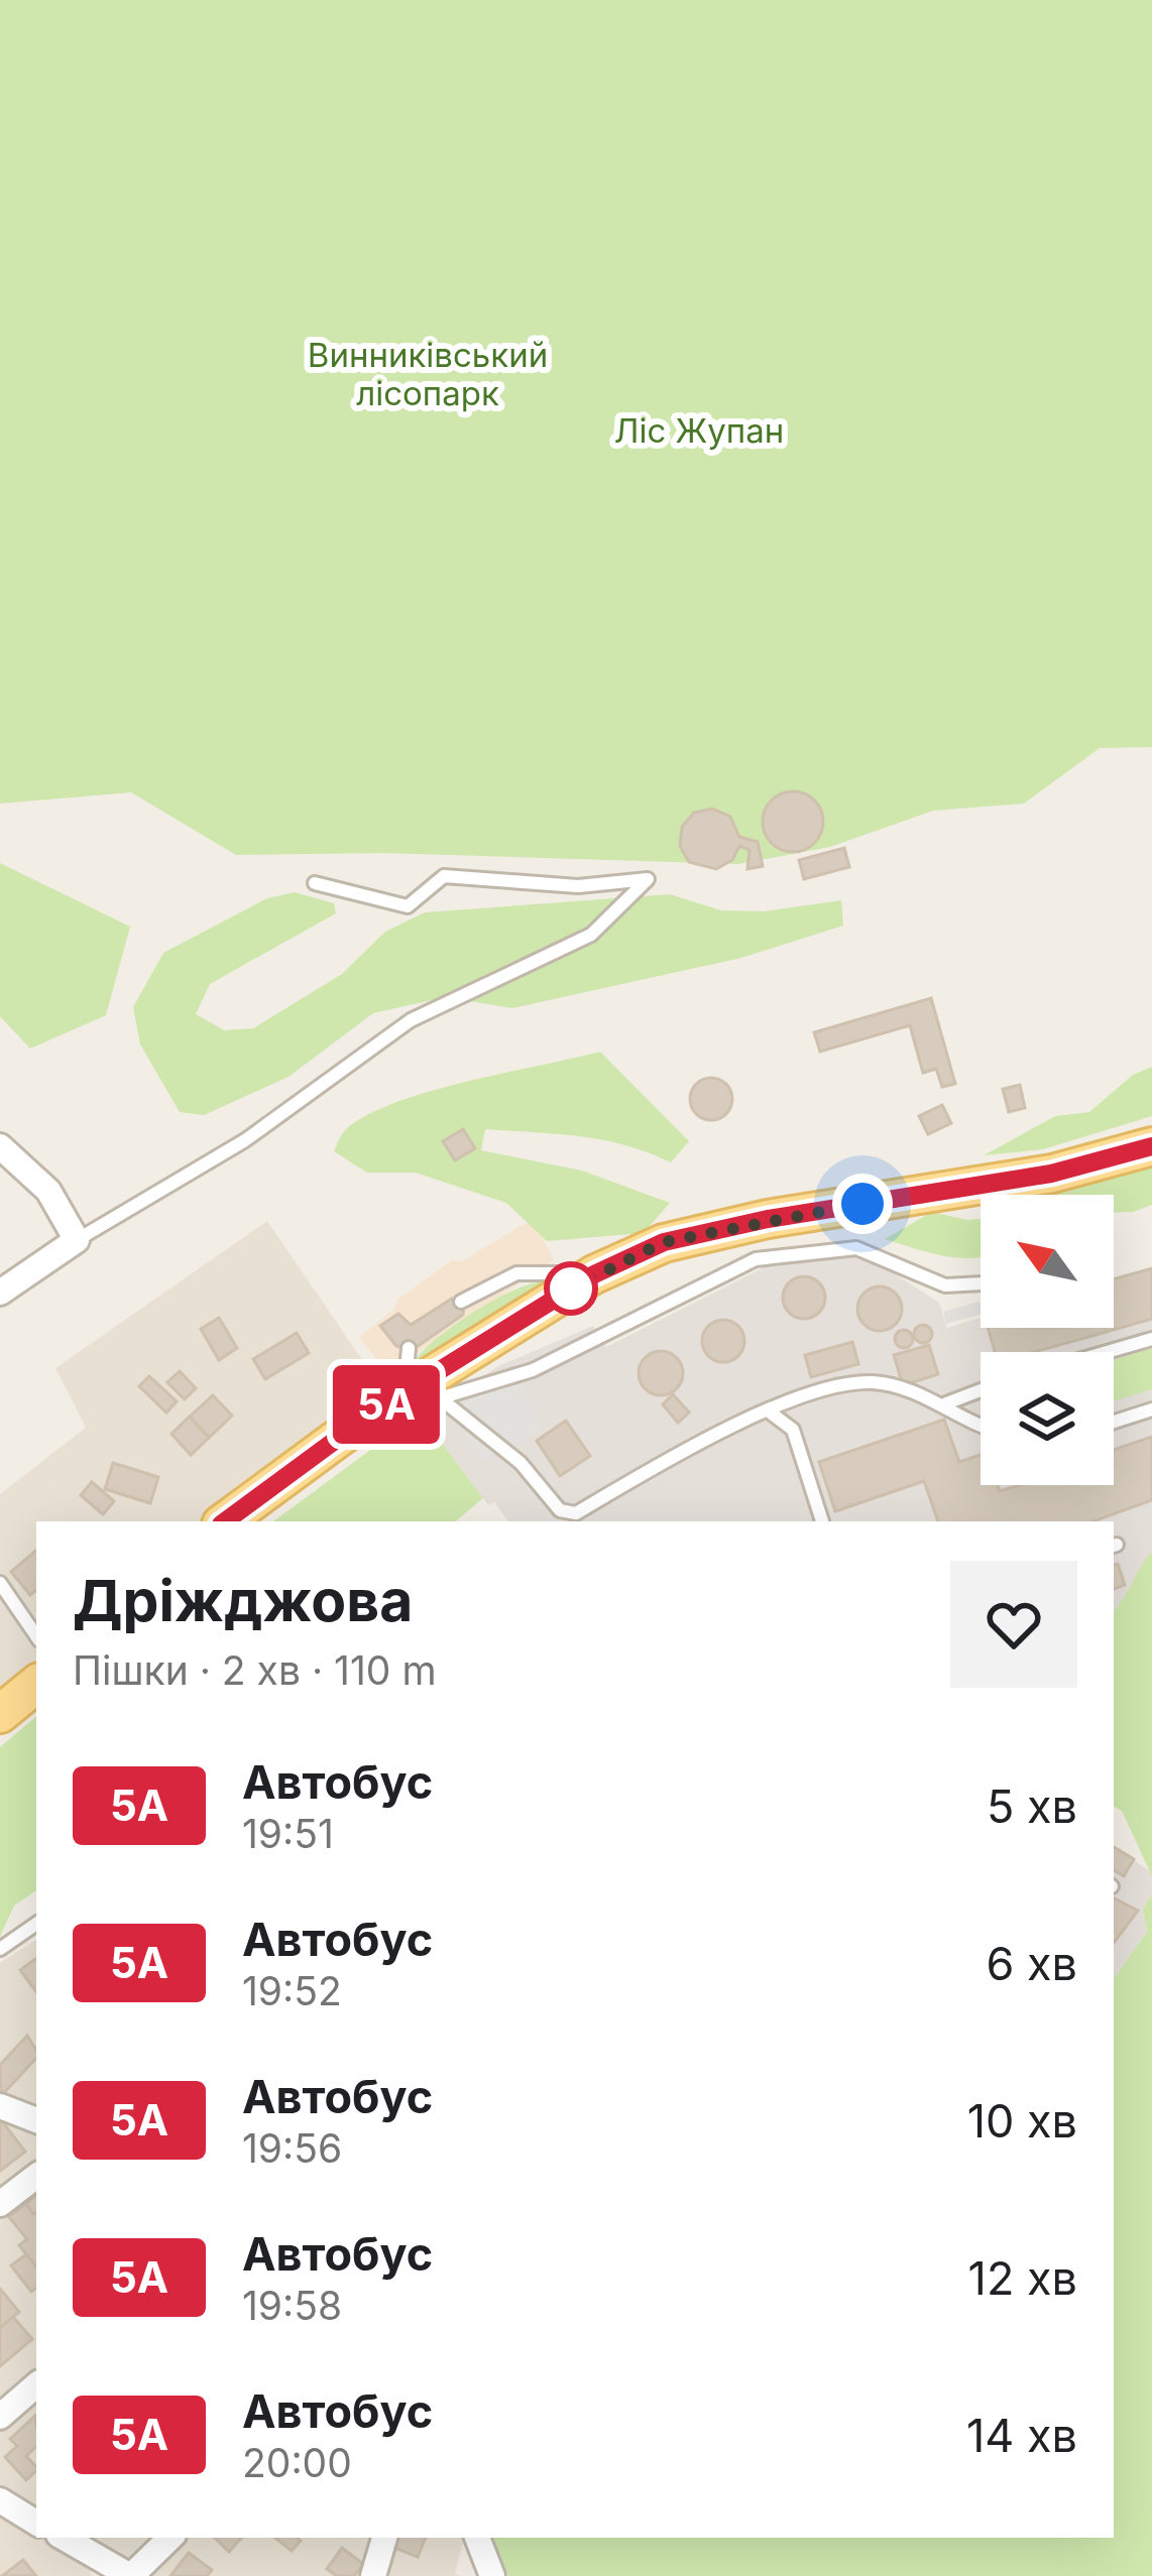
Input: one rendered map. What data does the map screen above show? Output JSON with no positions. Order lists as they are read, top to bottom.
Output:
{
  "parks": ["Винниківський лісопарк", "Ліс Жупан"],
  "lines": ["bus line 5А"],
  "north": "top left",
  "page": {
    "on_map": "5А",
    "heading": ["Дріжджова", "Пішки · 2 хв · 110 m"],
    "list": [
      {
        "mark": "5А",
        "name": "Автобус",
        "note": "19:51",
        "value": "5 хв"
      },
      {
        "mark": "5А",
        "name": "Автобус",
        "note": "19:52",
        "value": "6 хв"
      },
      {
        "mark": "5А",
        "name": "Автобус",
        "note": "19:56",
        "value": "10 хв"
      },
      {
        "mark": "5А",
        "name": "Автобус",
        "note": "19:58",
        "value": "12 хв"
      },
      {
        "mark": "5А",
        "name": "Автобус",
        "note": "20:00",
        "value": "14 хв"
      }
    ]
  }
}
